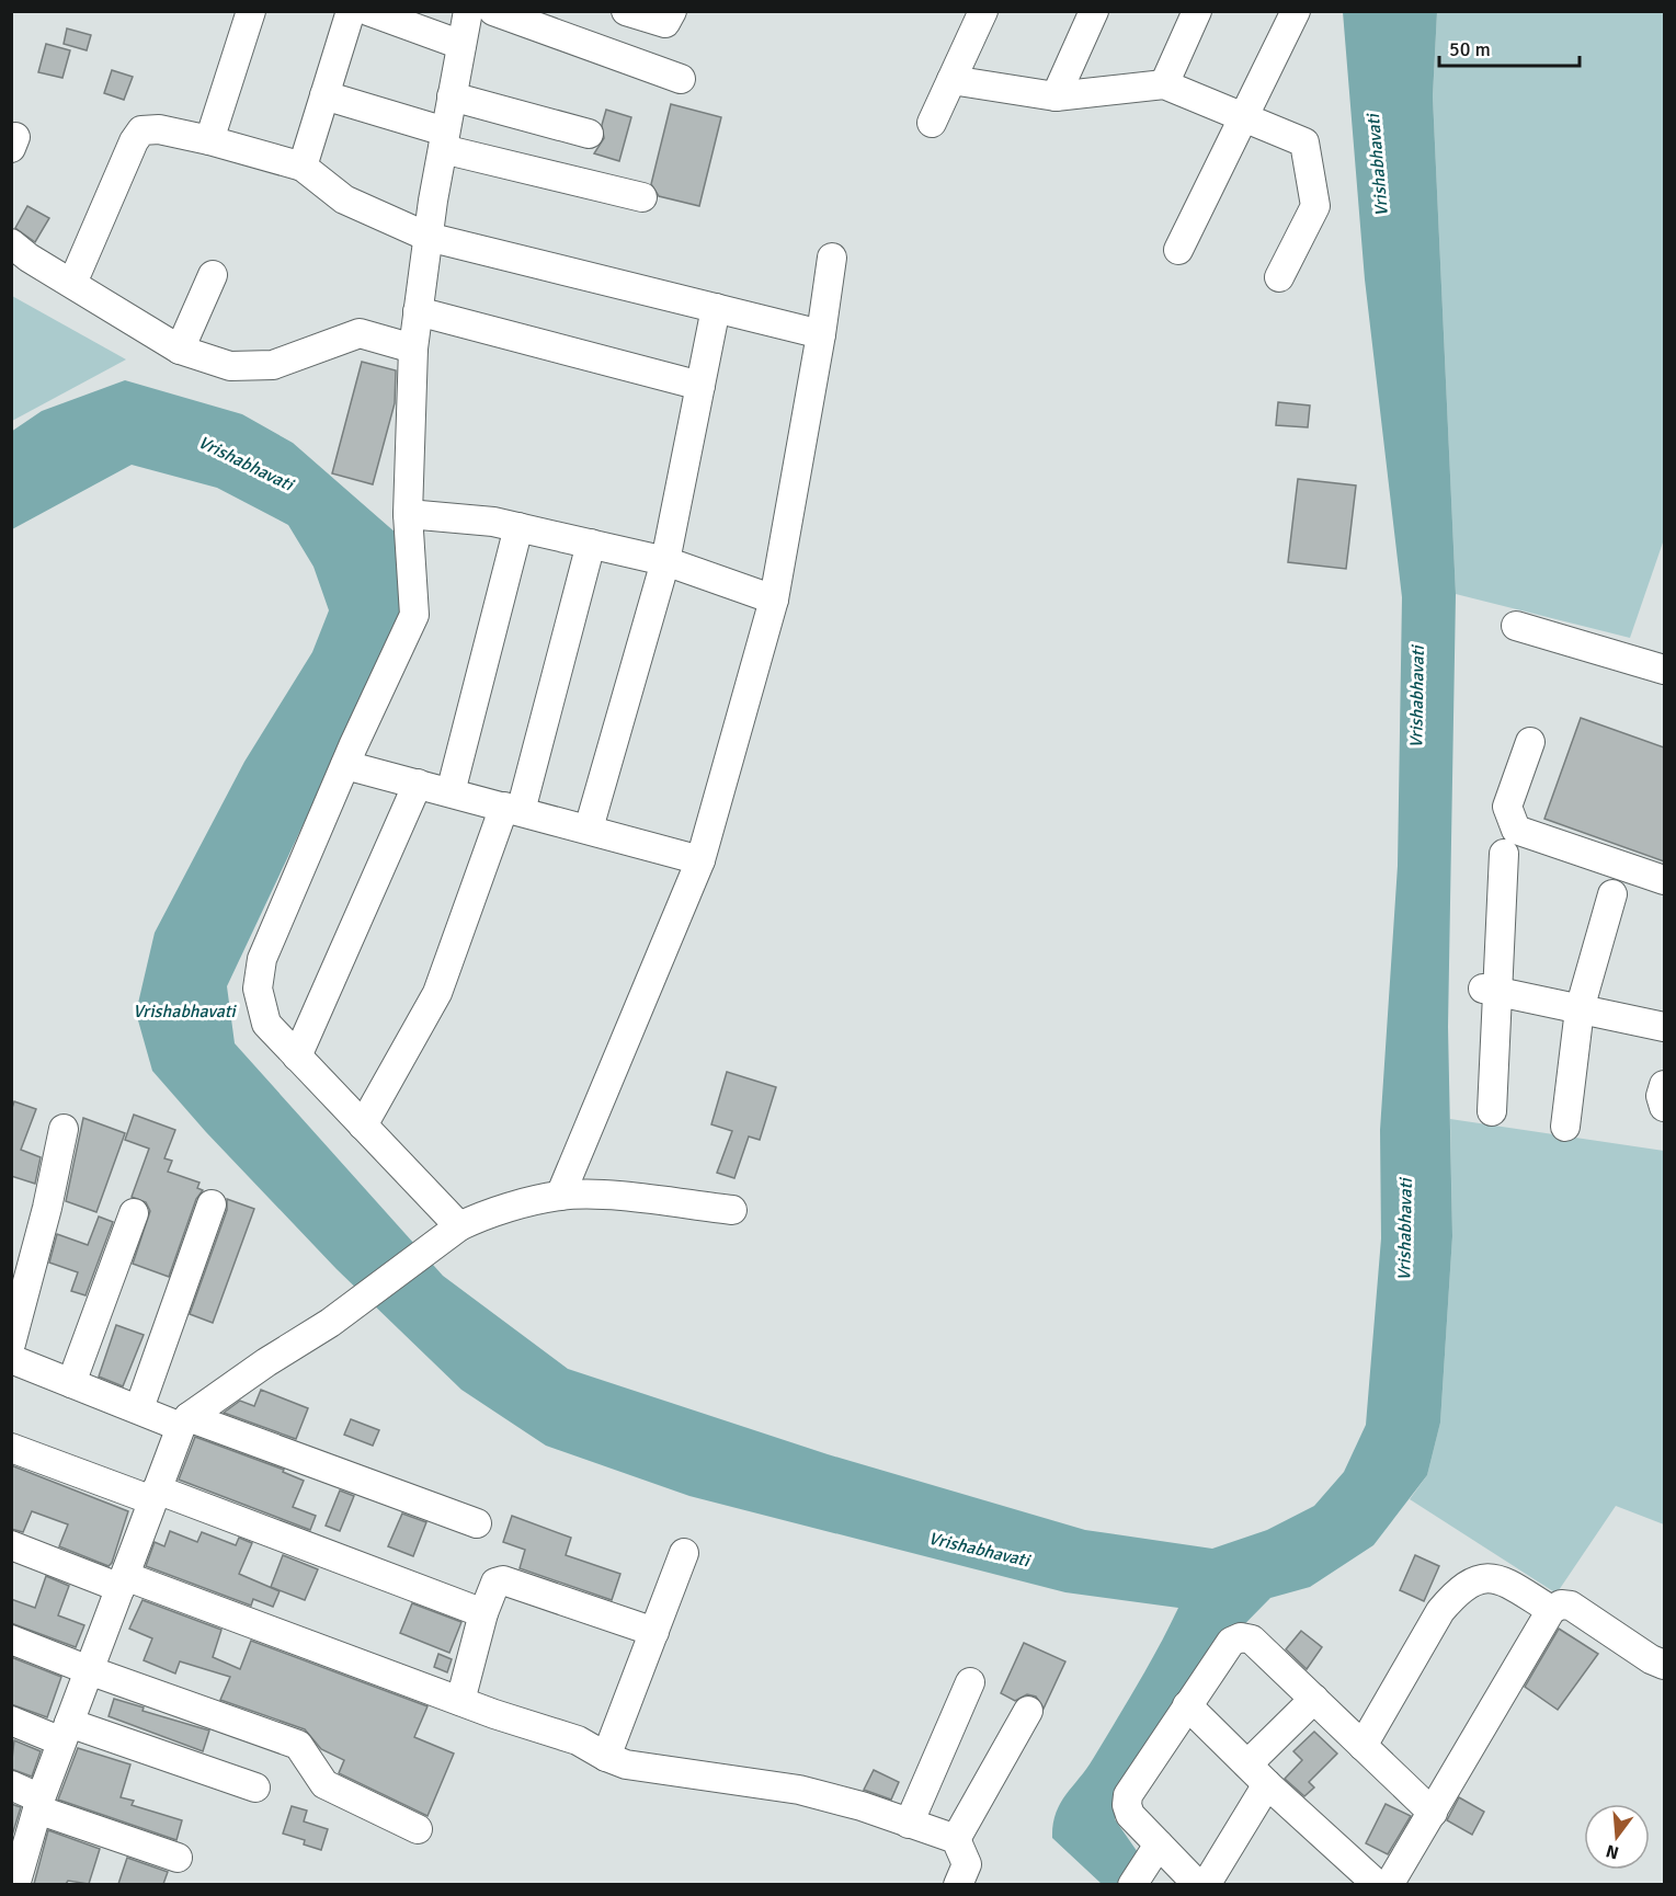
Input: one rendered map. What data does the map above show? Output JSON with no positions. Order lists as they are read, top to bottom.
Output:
{
  "water": ["Vrishabhavati"],
  "scale_bar": "50 m",
  "north": "bottom"
}
